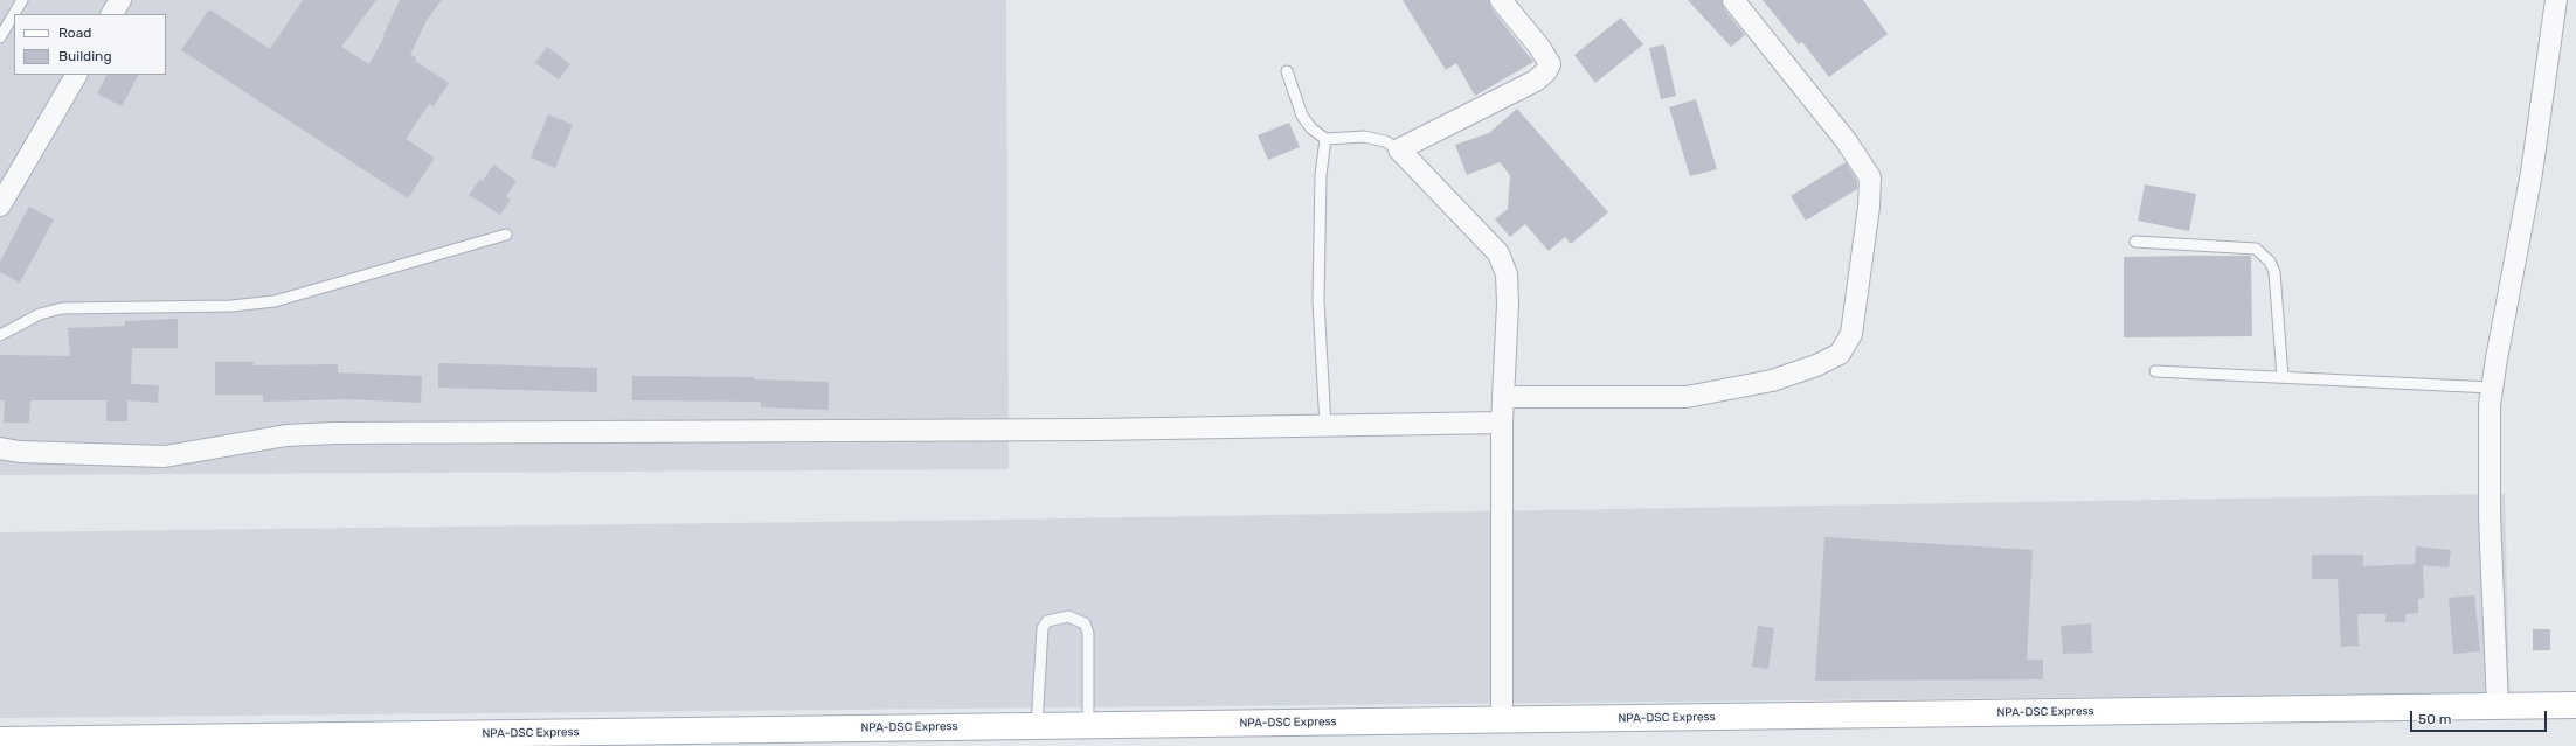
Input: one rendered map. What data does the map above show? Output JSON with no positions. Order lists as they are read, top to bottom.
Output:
{
  "streets": {
    "main road": ["NPA-DSC Express"]
  },
  "legend": ["Road", "Building"],
  "scale_bar": "50 m"
}
